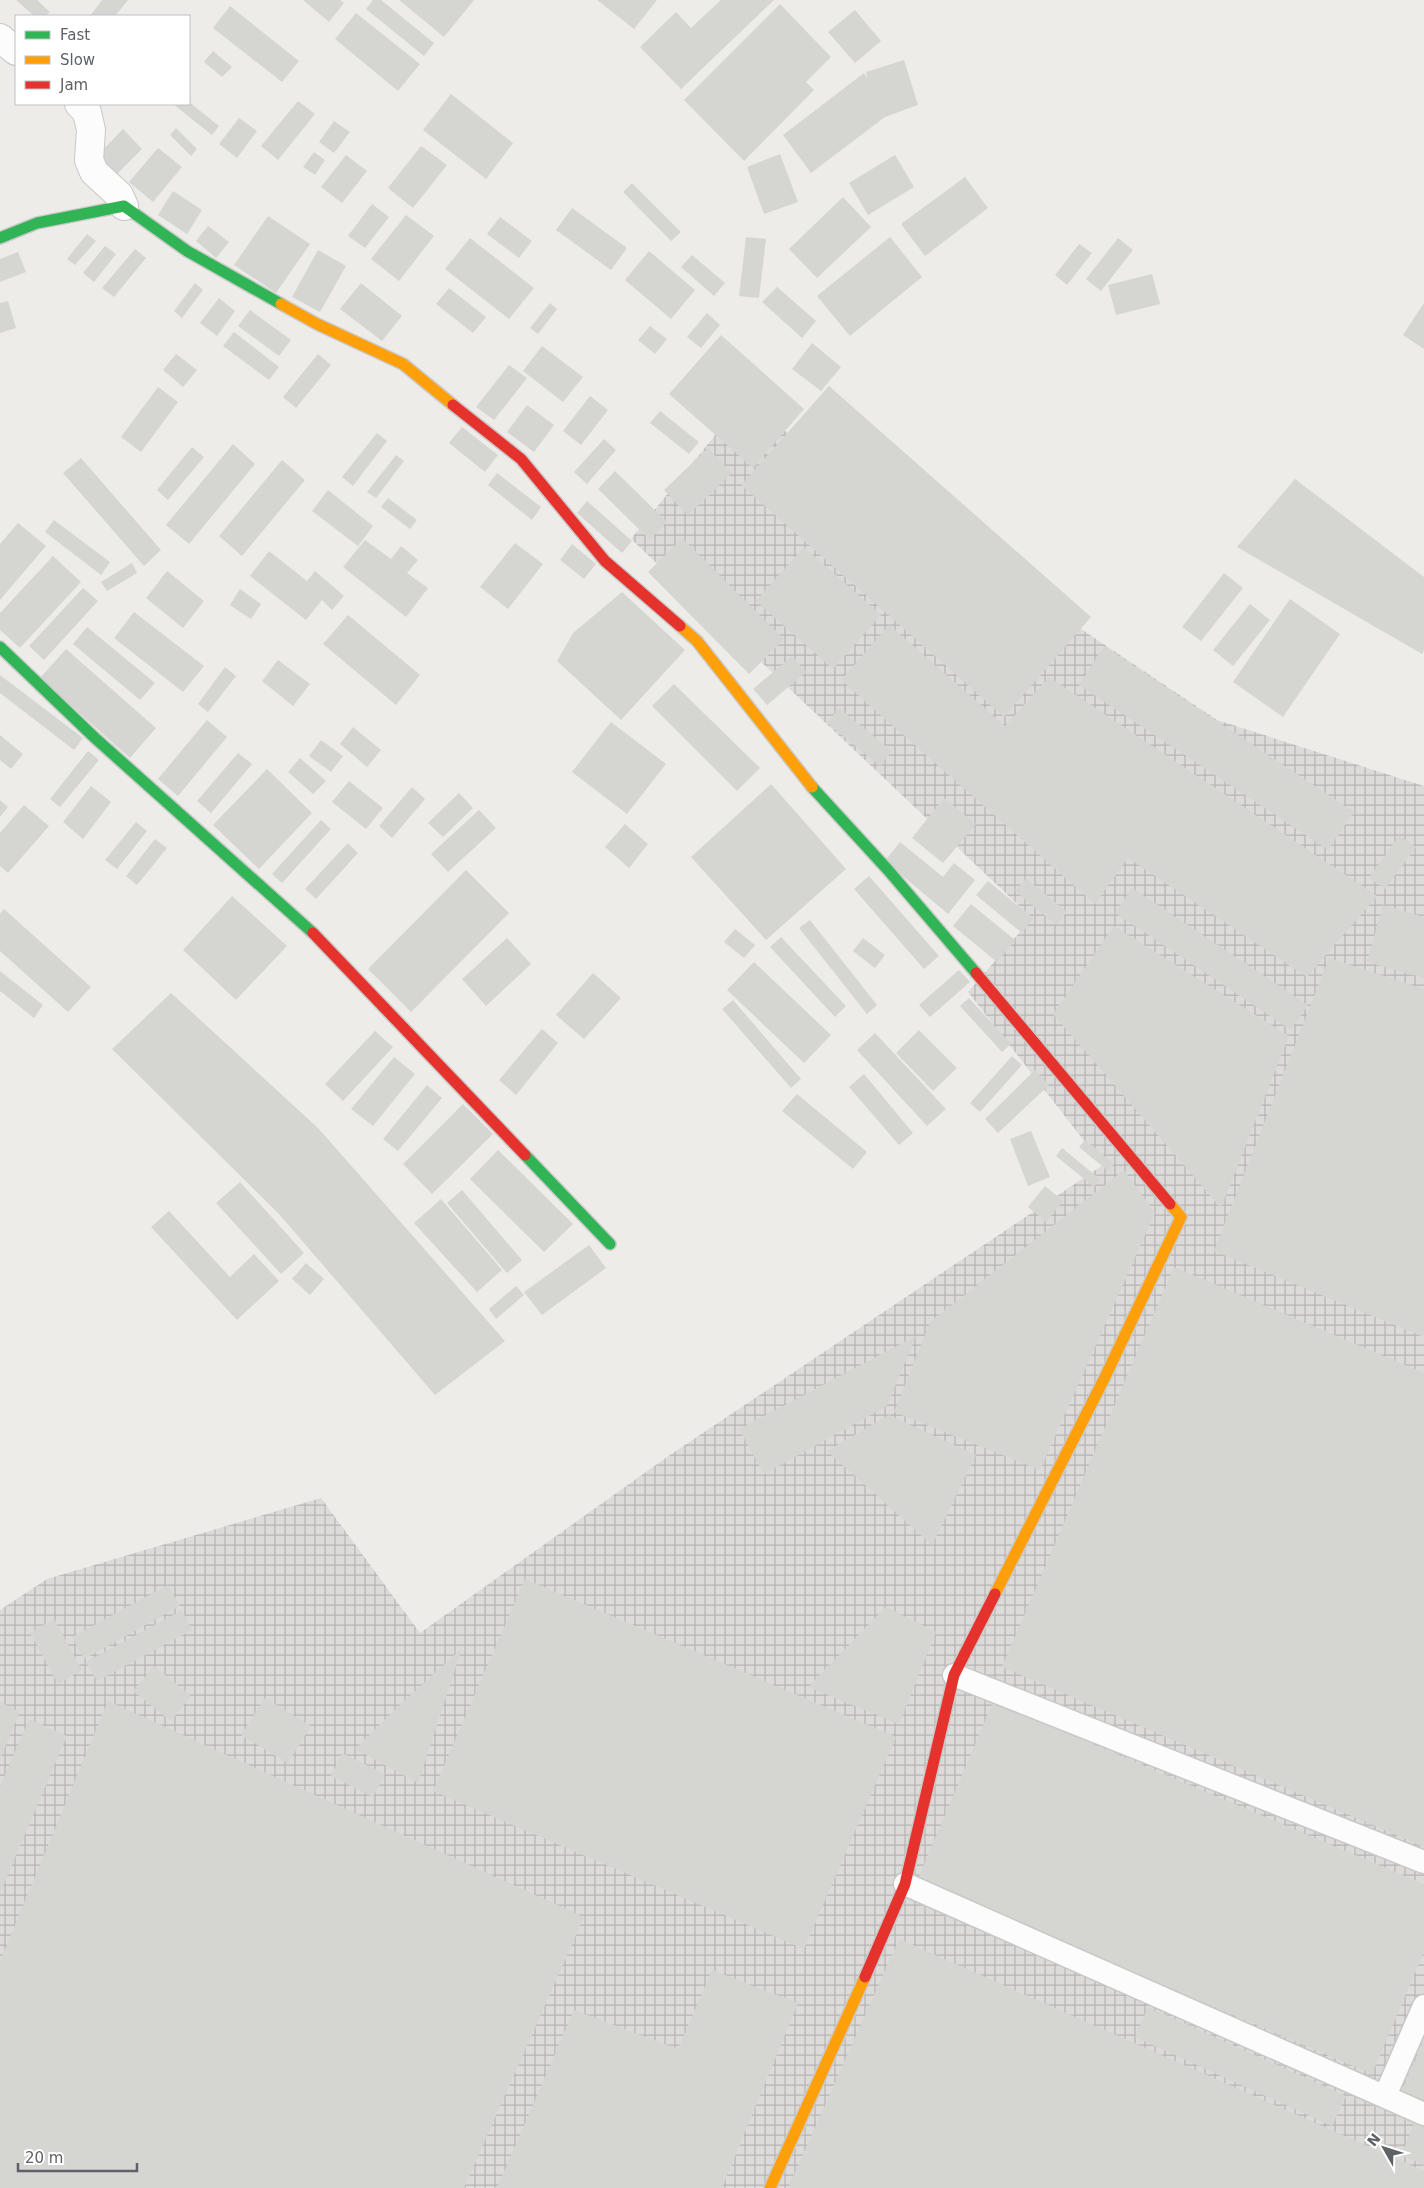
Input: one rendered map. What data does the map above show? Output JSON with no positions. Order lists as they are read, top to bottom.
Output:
{
  "legend": ["Fast", "Slow", "Jam"],
  "scale_bar": "20 m",
  "north": "top left"
}
